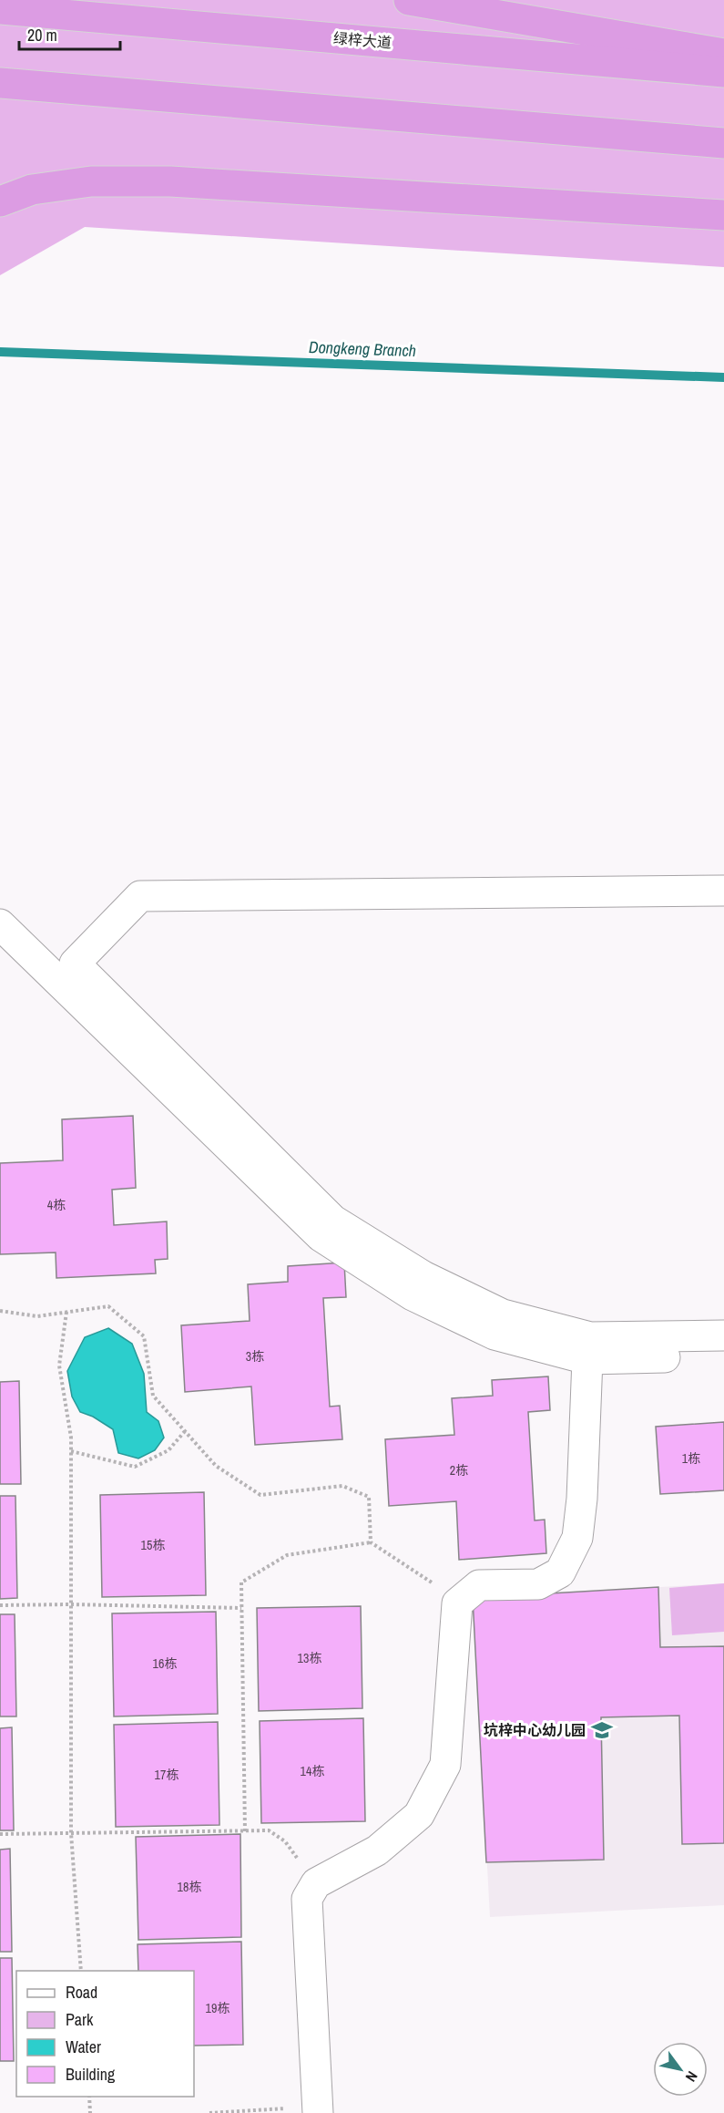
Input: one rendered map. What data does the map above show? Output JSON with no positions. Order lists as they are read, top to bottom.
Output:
{
  "streets": {
    "highway": ["绿梓大道"]
  },
  "water": ["Dongkeng Branch"],
  "places": {
    "school or university": ["坑梓中心幼儿园"]
  },
  "house_numbers": [
    "4栋",
    "3栋",
    "1栋",
    "2栋",
    "15栋",
    "13栋",
    "16栋",
    "14栋",
    "17栋",
    "18栋",
    "19栋"
  ],
  "legend": [
    "Road",
    "Park",
    "Water",
    "Building"
  ],
  "scale_bar": "20 m",
  "north": "bottom right"
}
